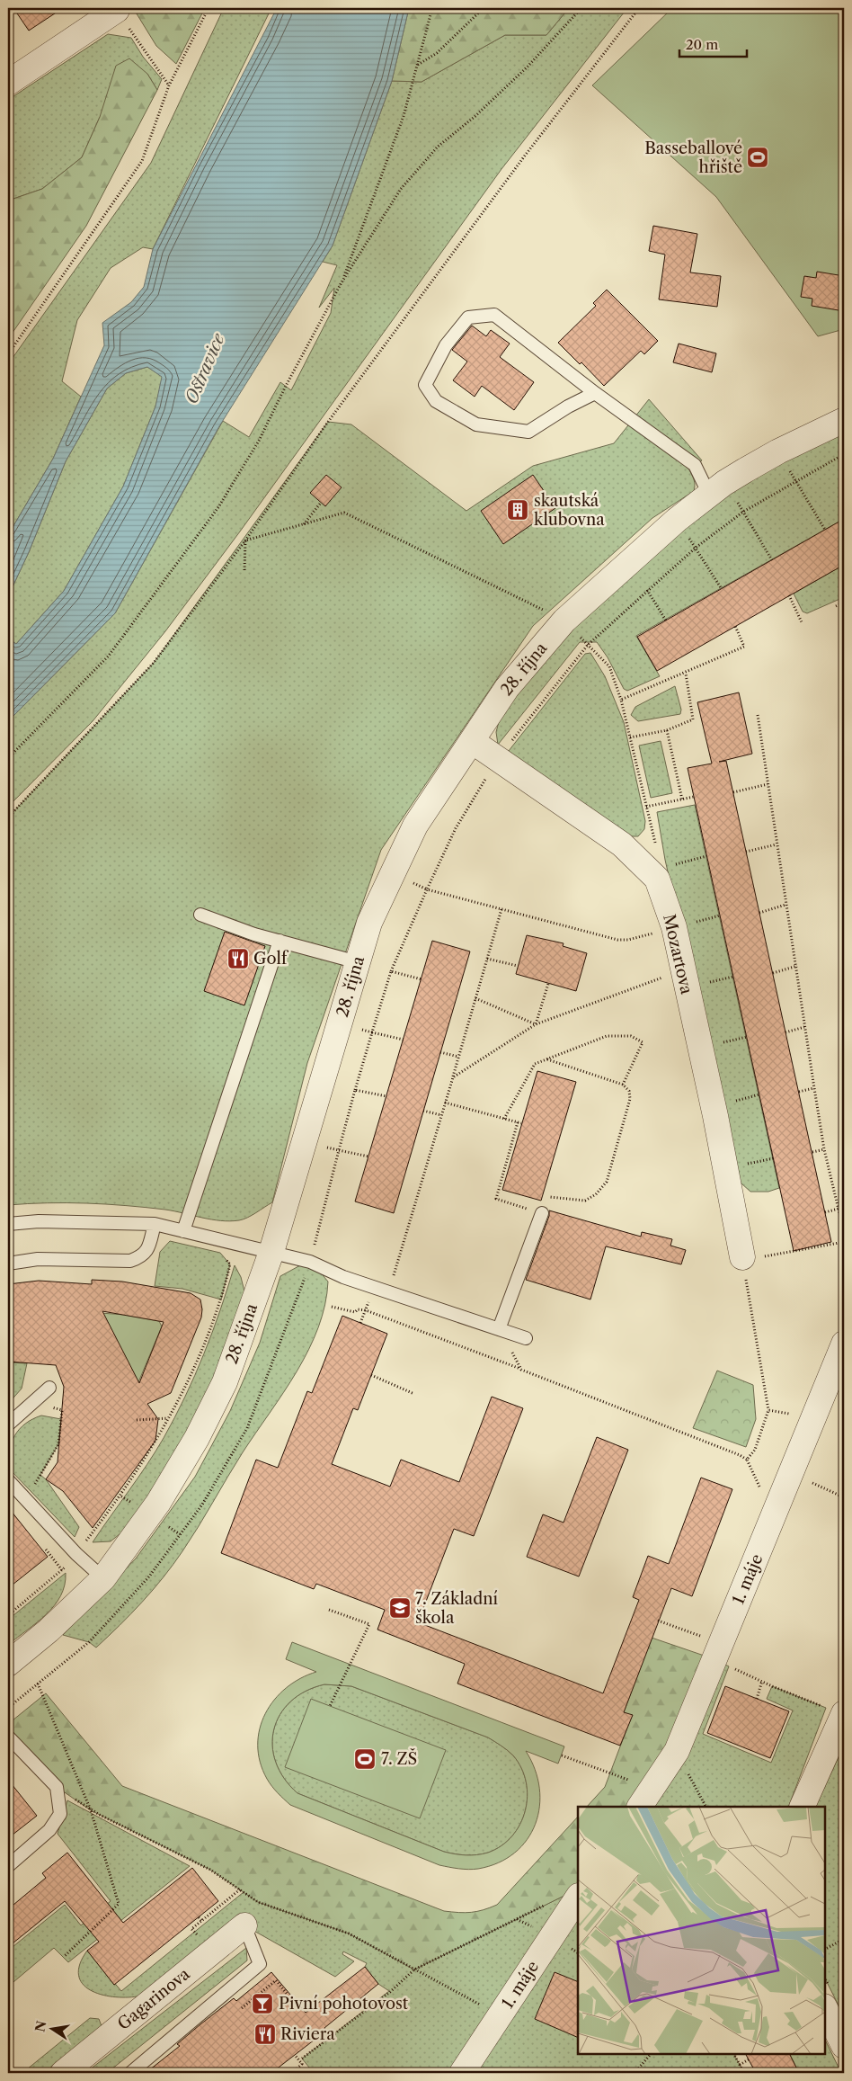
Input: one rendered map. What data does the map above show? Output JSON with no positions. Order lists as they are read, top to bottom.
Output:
{
  "streets": {
    "street": [
      "28. října",
      "Mozartova",
      "1. máje",
      "Gagarinova"
    ]
  },
  "crossings": [
    ["28. října", "Mozartova"]
  ],
  "water": ["Ostravice"],
  "places": {
    "sports": ["Basseballové hřiště", "7. ZŠ"],
    "building": ["skautská klubovna"],
    "restaurant": ["Golf", "Riviera"],
    "school or university": ["7. Základní škola"],
    "bar": ["Pivní pohotovost"]
  },
  "scale_bar": "20 m",
  "north": "left"
}
